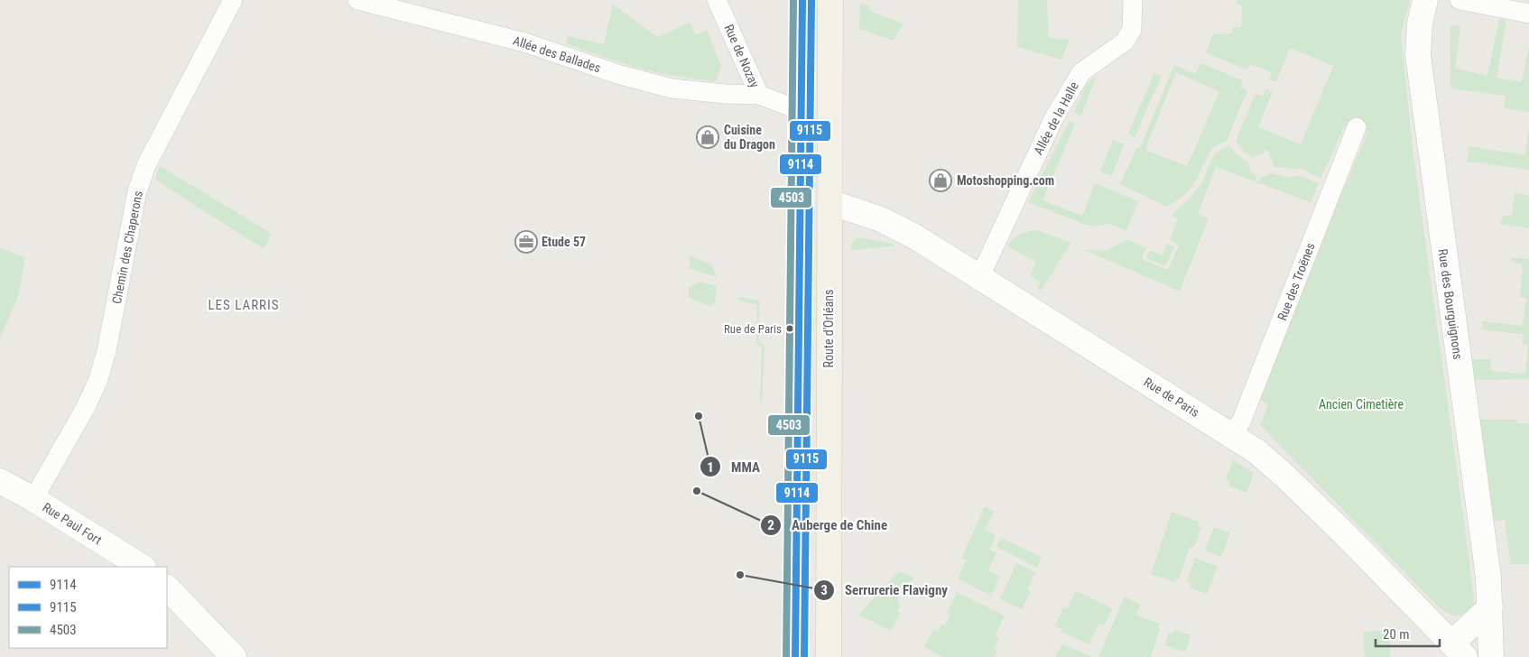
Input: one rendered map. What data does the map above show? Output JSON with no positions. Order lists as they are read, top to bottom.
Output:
{
  "streets": {
    "main road": ["Route d'Orléans"],
    "street": [
      "Allée des Ballades",
      "Rue de Nozay",
      "Allée de la Halle",
      "Chemin des Chaperons",
      "Rue des Troënes",
      "Rue des Bourguignons",
      "Rue de Paris",
      "Rue Paul Fort"
    ]
  },
  "crossings": [
    ["Allée des Ballades", "Rue de Nozay"],
    ["Allée de la Halle", "Rue de Paris"],
    ["Chemin des Chaperons", "Rue Paul Fort"],
    ["Rue des Troënes", "Rue de Paris"],
    ["Route d'Orléans", "Rue de Paris"]
  ],
  "districts": ["LES LARRIS"],
  "parks": ["Ancien Cimetière"],
  "places": {
    "shop": ["Cuisine du Dragon", "Motoshopping.com"],
    "office": ["Etude 57"],
    "other": [
      "Rue de Paris",
      "MMA",
      "Auberge de Chine",
      "Serrurerie Flavigny"
    ]
  },
  "lines": ["transit line 9114", "transit line 9115", "transit line 4503"],
  "legend": ["9114", "9115", "4503"],
  "scale_bar": "20 m"
}
